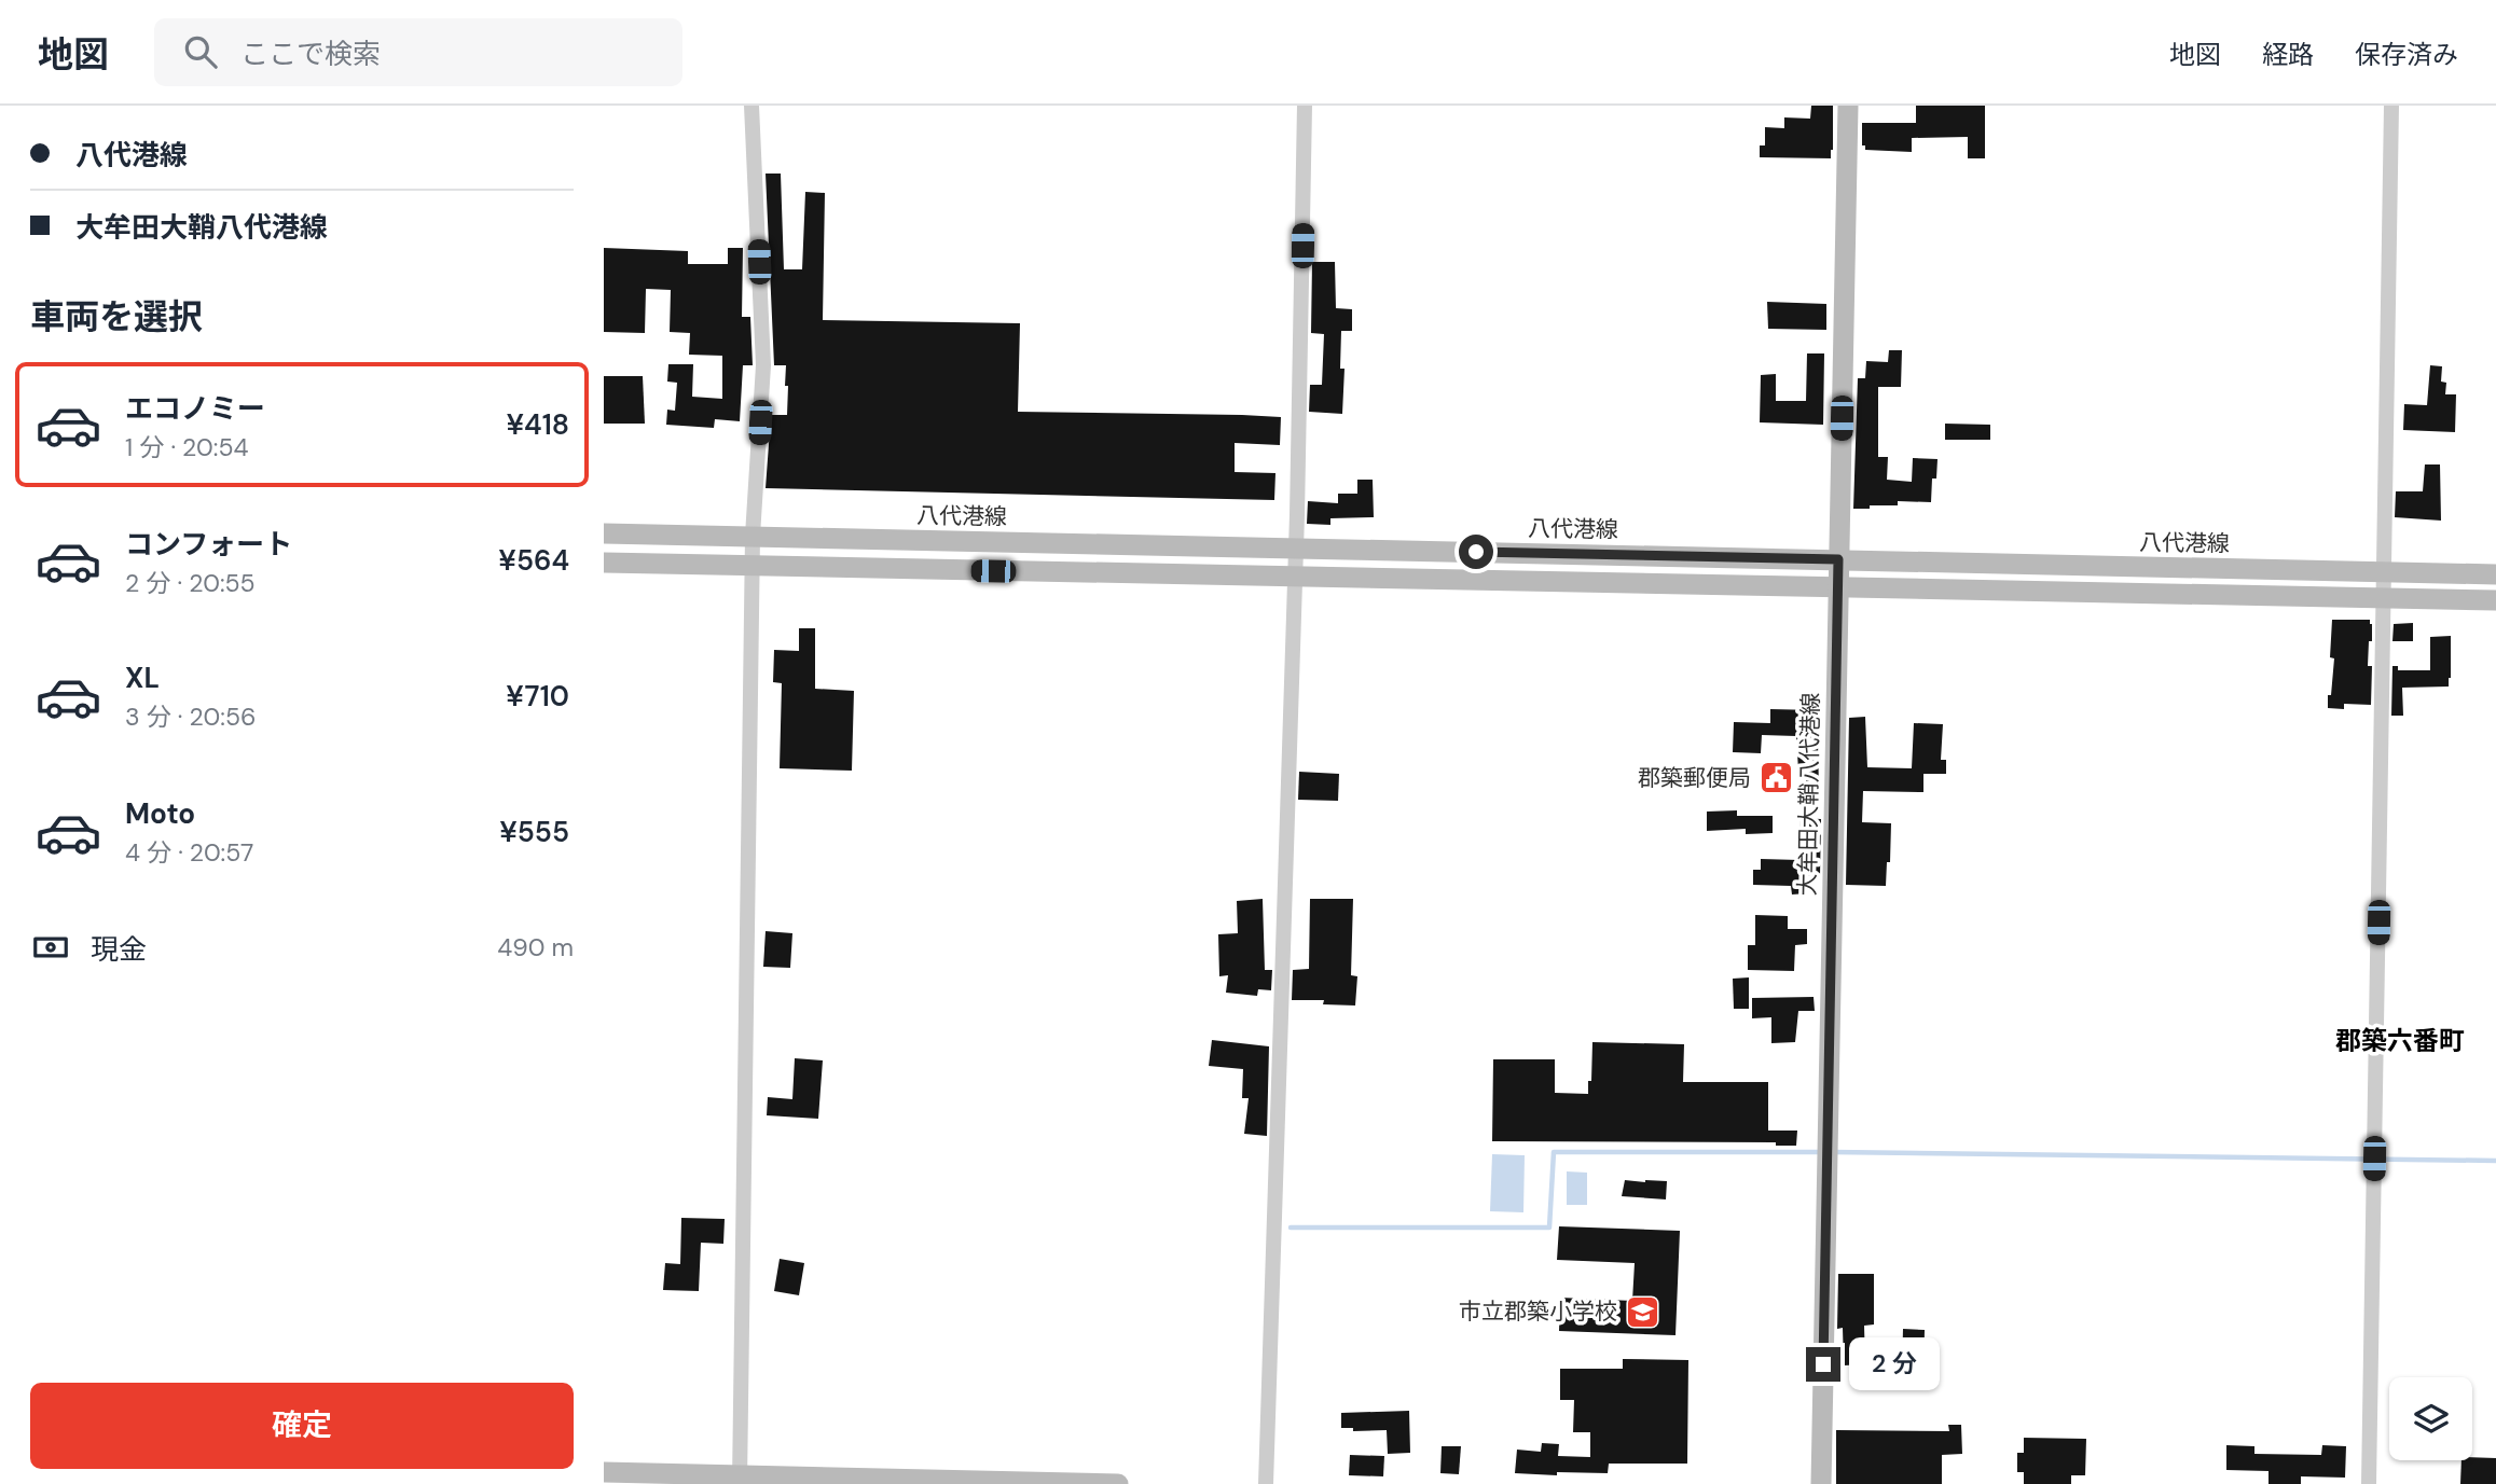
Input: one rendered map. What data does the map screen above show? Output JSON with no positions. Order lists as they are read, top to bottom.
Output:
{
  "streets": {
    "main road": ["八代港線", "大牟田大鞘八代港線"]
  },
  "crossings": [
    ["八代港線", "大牟田大鞘八代港線"]
  ],
  "districts": ["郡築六番町"],
  "places": {
    "public building": ["郡築郵便局"],
    "school or university": ["市立郡築小学校"]
  },
  "page": {
    "header": "地図",
    "search": "ここで検索",
    "nav": ["地図", "経路", "保存済み"],
    "banner": ["八代港線", "大牟田大鞘八代港線"],
    "heading": "車両を選択",
    "list": [
      {
        "name": "エコノミー",
        "note": "1 分 · 20:54",
        "value": "¥418"
      },
      {
        "name": "コンフォート",
        "note": "2 分 · 20:55",
        "value": "¥564"
      },
      {
        "name": "XL",
        "note": "3 分 · 20:56",
        "value": "¥710"
      },
      {
        "name": "Moto",
        "note": "4 分 · 20:57",
        "value": "¥555"
      }
    ],
    "pay": ["現金", "490 m"],
    "bubble": "2 分",
    "buttons": "確定"
  }
}
